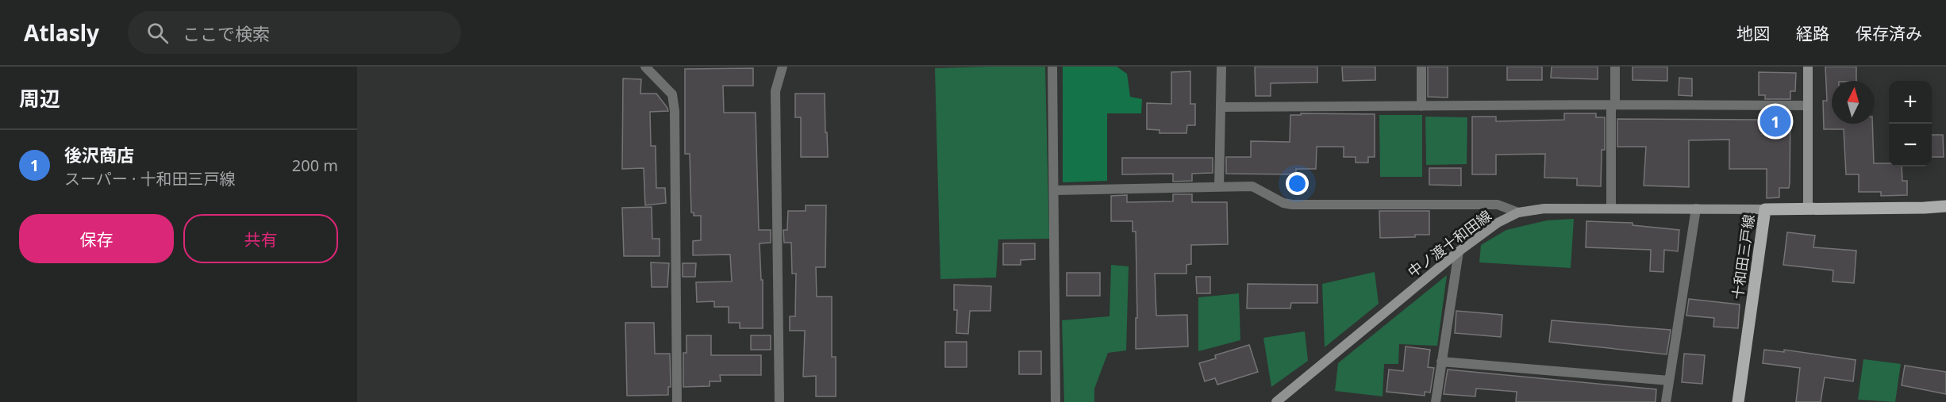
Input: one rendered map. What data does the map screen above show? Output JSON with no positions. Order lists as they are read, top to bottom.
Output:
{
  "streets": {
    "main road": ["中ノ渡十和田線", "十和田三戸線"]
  },
  "crossings": [
    ["中ノ渡十和田線", "十和田三戸線"]
  ],
  "north": "top",
  "page": {
    "header": "Atlasly",
    "search": "ここで検索",
    "nav": ["地図", "経路", "保存済み"],
    "heading": "周辺",
    "map_buttons": ["+", "−"],
    "pins": "1",
    "list": [
      {
        "mark": "1",
        "name": "後沢商店",
        "note": "スーパー · 十和田三戸線",
        "value": "200 m"
      }
    ],
    "buttons": ["保存", "共有"]
  }
}
